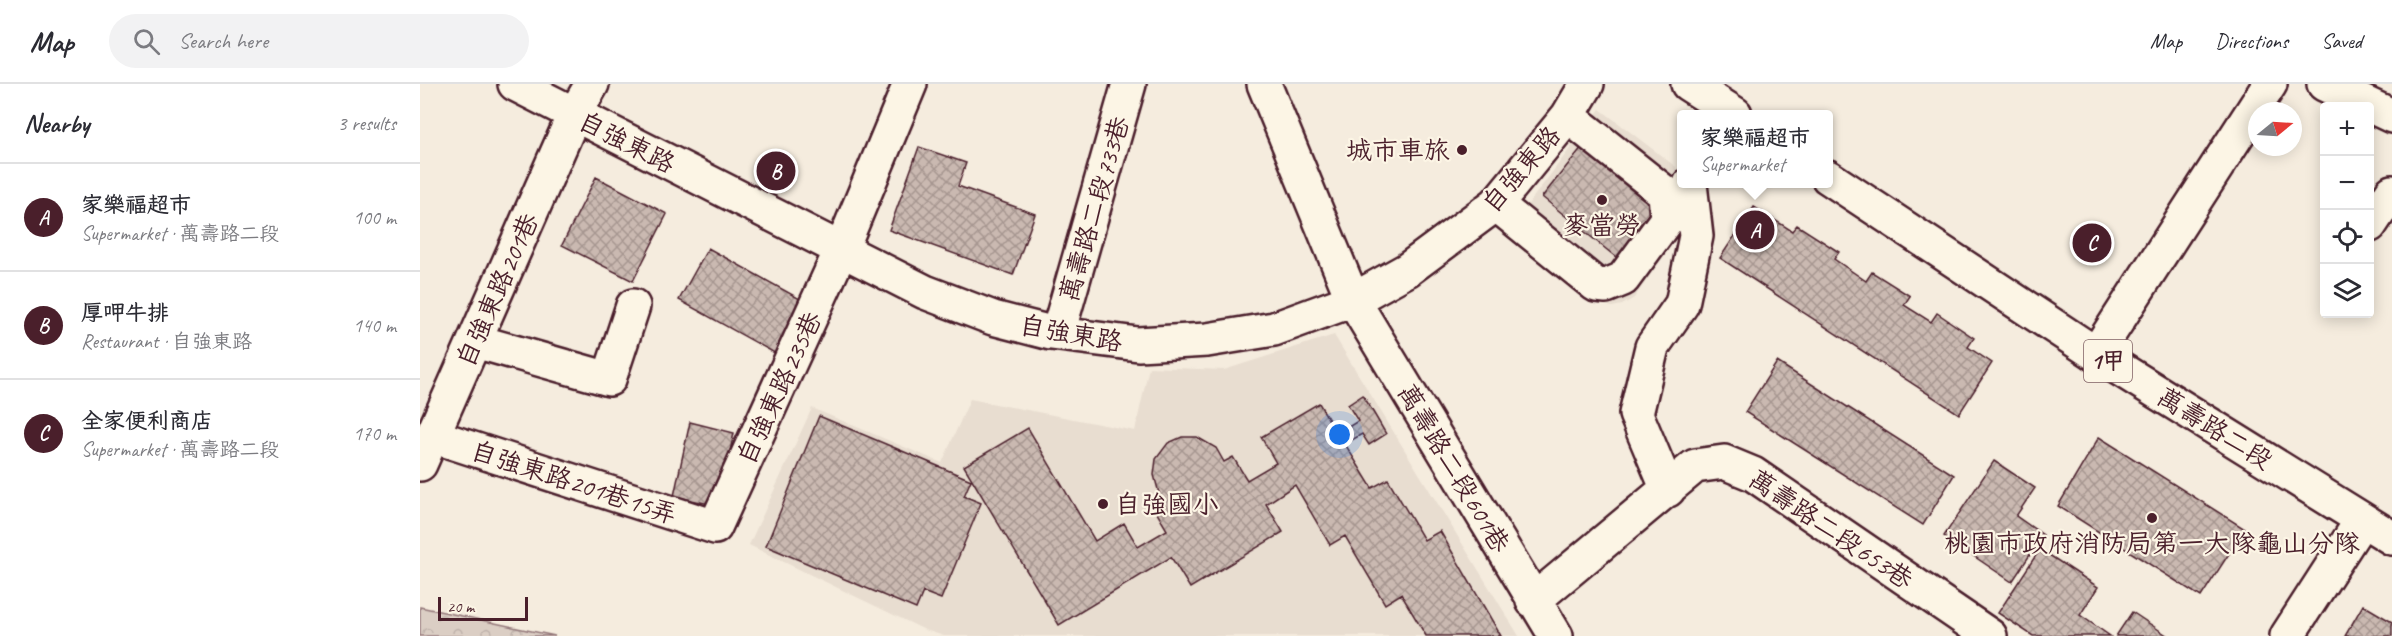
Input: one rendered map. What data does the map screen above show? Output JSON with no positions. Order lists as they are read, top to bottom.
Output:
{
  "streets": {
    "street": [
      "自強東路",
      "萬壽路二段733巷",
      "自強東路201巷",
      "1甲",
      "自強東路235巷",
      "萬壽路二段",
      "萬壽路二段601巷",
      "自強東路201巷15弄",
      "萬壽路二段653巷"
    ]
  },
  "crossings": [
    ["自強東路", "萬壽路二段733巷"],
    ["自強東路", "自強東路201巷"],
    ["自強東路", "自強東路235巷"],
    ["自強東路", "萬壽路二段601巷"],
    ["自強東路201巷", "自強東路201巷15弄"],
    ["自強東路235巷", "自強東路201巷15弄"],
    ["萬壽路二段601巷", "萬壽路二段653巷"]
  ],
  "places": [
    "城市車旅",
    "麥當勞",
    "自強國小",
    "桃園市政府消防局第一大隊龜山分隊"
  ],
  "scale_bar": "20 m",
  "north": "right",
  "page": {
    "header": "Map",
    "search": "Search here",
    "nav": ["Map", "Directions", "Saved"],
    "heading": ["Nearby", "3 results"],
    "map_buttons": ["+", "−"],
    "popup": ["家樂福超市", "Supermarket"],
    "pins": ["B", "A", "C"],
    "list": [
      {
        "mark": "A",
        "name": "家樂福超市",
        "note": "Supermarket · 萬壽路二段",
        "value": "100 m"
      },
      {
        "mark": "B",
        "name": "厚呷牛排",
        "note": "Restaurant · 自強東路",
        "value": "140 m"
      },
      {
        "mark": "C",
        "name": "全家便利商店",
        "note": "Supermarket · 萬壽路二段",
        "value": "170 m"
      }
    ],
    "scale": "20 m"
  }
}
